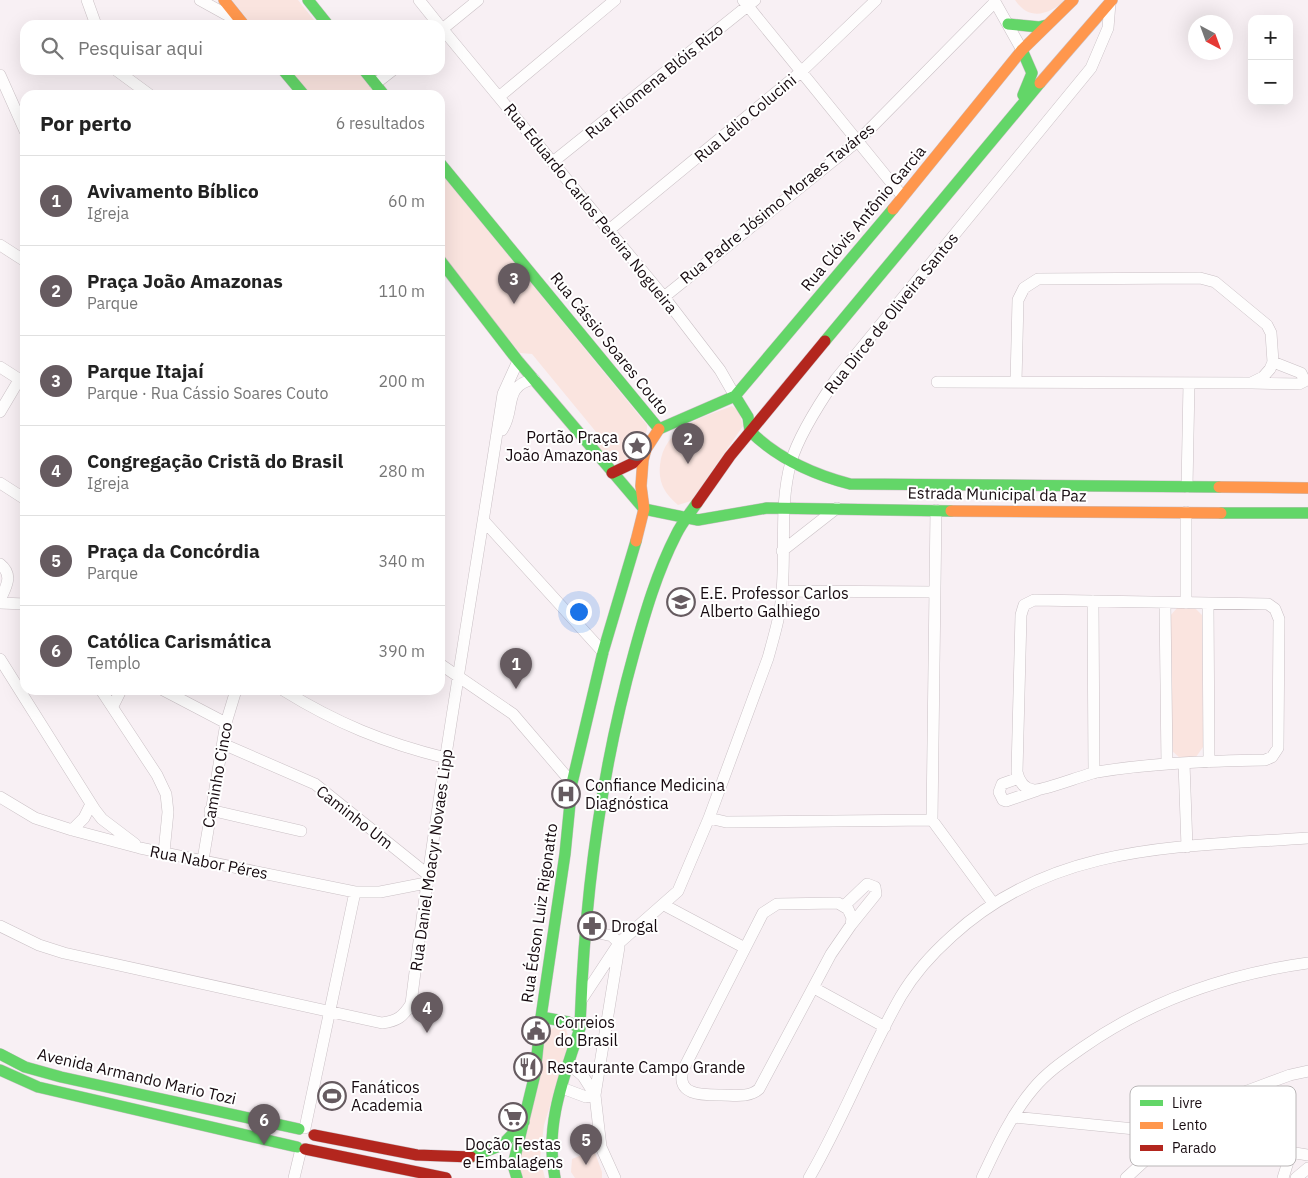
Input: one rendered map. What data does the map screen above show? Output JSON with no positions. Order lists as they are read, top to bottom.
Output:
{
  "streets": {
    "street": [
      "Rua Filomena Blóis Rizo",
      "Rua Lélio Colucini",
      "Rua Padre Jósimo Moraes Taváres",
      "Rua Eduardo Carlos Pereira Nogueira",
      "Rua Clóvis Antônio Garcia",
      "Rua Dirce de Oliveira Santos",
      "Rua Cássio Soares Couto",
      "Estrada Municipal da Paz",
      "Caminho Cinco",
      "Caminho Um",
      "Rua Daniel Moacyr Novaes Lipp",
      "Rua Nabor Péres",
      "Rua Édson Luiz Rigonatto",
      "Avenida Armando Mario Tozi"
    ]
  },
  "crossings": [
    ["Rua Filomena Blóis Rizo", "Rua Eduardo Carlos Pereira Nogueira"],
    ["Rua Lélio Colucini", "Rua Eduardo Carlos Pereira Nogueira"],
    ["Rua Padre Jósimo Moraes Taváres", "Rua Eduardo Carlos Pereira Nogueira"],
    ["Rua Eduardo Carlos Pereira Nogueira", "Rua Clóvis Antônio Garcia"],
    ["Rua Clóvis Antônio Garcia", "Rua Cássio Soares Couto"],
    ["Rua Dirce de Oliveira Santos", "Estrada Municipal da Paz"],
    ["Estrada Municipal da Paz", "Rua Édson Luiz Rigonatto"],
    ["Caminho Cinco", "Caminho Um"],
    ["Caminho Cinco", "Rua Nabor Péres"],
    ["Caminho Um", "Rua Daniel Moacyr Novaes Lipp"],
    ["Caminho Um", "Rua Nabor Péres"],
    ["Rua Daniel Moacyr Novaes Lipp", "Rua Nabor Péres"],
    ["Rua Édson Luiz Rigonatto", "Avenida Armando Mario Tozi"]
  ],
  "places": {
    "place": ["Portão Praça João Amazonas"],
    "school or university": ["E.E. Professor Carlos Alberto Galhiego"],
    "hospital": ["Confiance Medicina Diagnóstica"],
    "pharmacy": ["Drogal"],
    "public building": ["Correios do Brasil"],
    "restaurant": ["Restaurante Campo Grande"],
    "sports": ["Fanáticos Academia"],
    "supermarket": ["Doção Festas e Embalagens"]
  },
  "legend": ["Livre", "Lento", "Parado"],
  "north": "bottom right",
  "page": {
    "map_buttons": ["+", "−"],
    "search": "Pesquisar aqui",
    "heading": ["Por perto", "6 resultados"],
    "list": [
      {
        "mark": "1",
        "name": "Avivamento Bíblico",
        "note": "Igreja",
        "value": "60 m"
      },
      {
        "mark": "2",
        "name": "Praça João Amazonas",
        "note": "Parque",
        "value": "110 m"
      },
      {
        "mark": "3",
        "name": "Parque Itajaí",
        "note": "Parque · Rua Cássio Soares Couto",
        "value": "200 m"
      },
      {
        "mark": "4",
        "name": "Congregação Cristã do Brasil",
        "note": "Igreja",
        "value": "280 m"
      },
      {
        "mark": "5",
        "name": "Praça da Concórdia",
        "note": "Parque",
        "value": "340 m"
      },
      {
        "mark": "6",
        "name": "Católica Carismática",
        "note": "Templo",
        "value": "390 m"
      }
    ],
    "pins": [
      "3",
      "2",
      "1",
      "4",
      "6",
      "5"
    ]
  }
}
